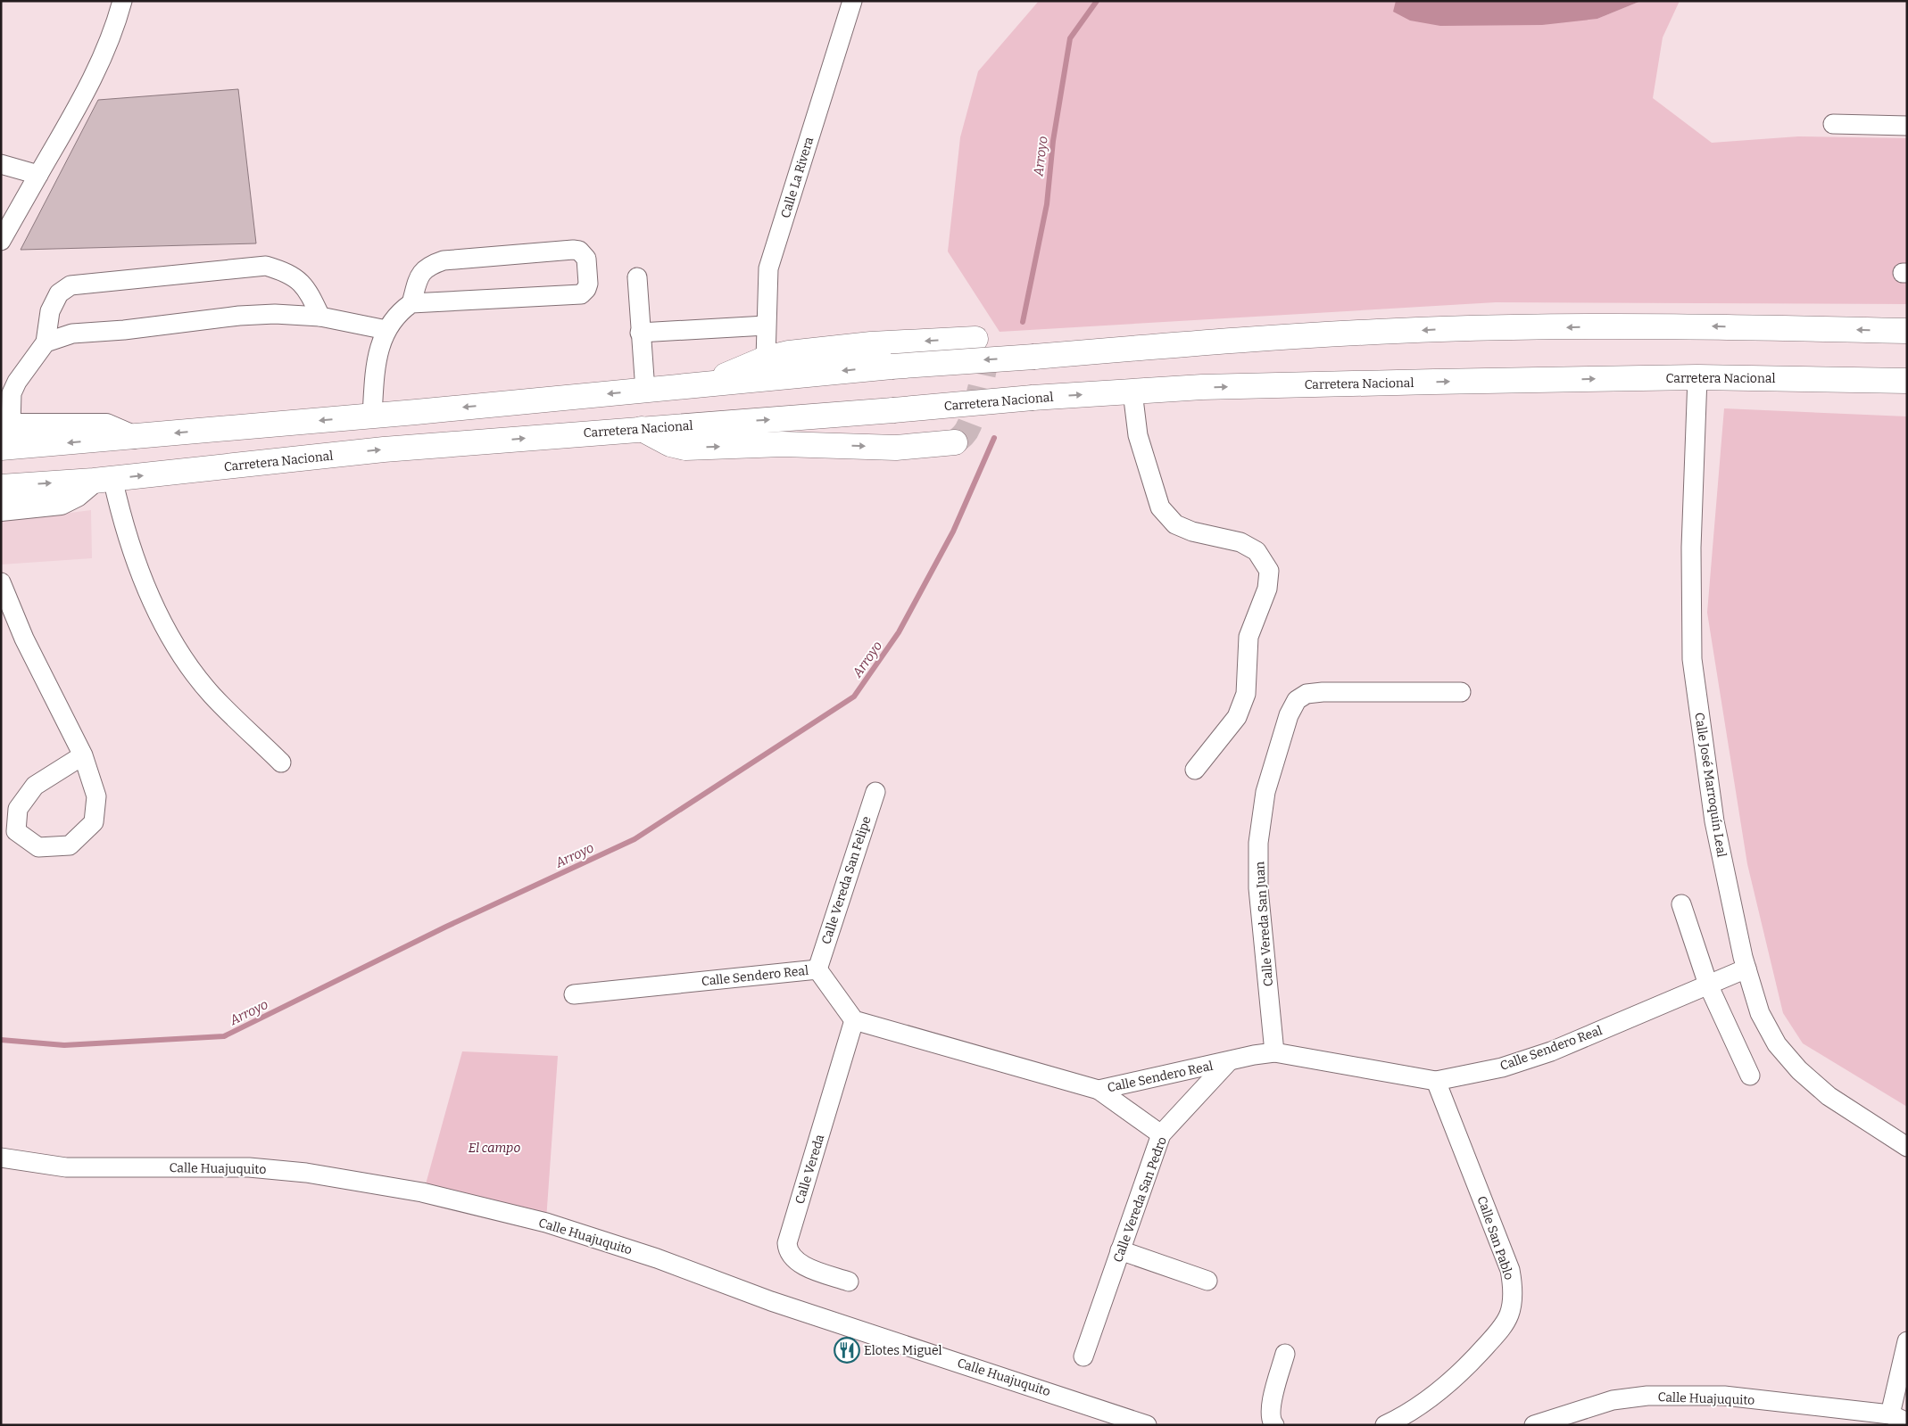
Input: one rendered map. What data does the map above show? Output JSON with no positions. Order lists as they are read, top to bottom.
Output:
{
  "streets": {
    "highway": ["Carretera Nacional"],
    "street": [
      "Calle La Rivera",
      "Calle José Marroquín Leal",
      "Calle Vereda San Felipe",
      "Calle Vereda San Juan",
      "Calle Sendero Real",
      "Calle Huajuquito",
      "Calle Vereda",
      "Calle Vereda San Pedro",
      "Calle San Pablo"
    ]
  },
  "crossings": [
    ["Carretera Nacional", "Calle José Marroquín Leal"],
    ["Calle José Marroquín Leal", "Calle Sendero Real"],
    ["Calle Vereda San Felipe", "Calle Sendero Real"],
    ["Calle Vereda San Juan", "Calle Sendero Real"],
    ["Calle Sendero Real", "Calle Vereda"],
    ["Calle Sendero Real", "Calle Vereda San Pedro"],
    ["Calle Sendero Real", "Calle San Pablo"]
  ],
  "water": ["Arroyo"],
  "parks": ["El campo"],
  "places": {
    "restaurant": ["Elotes Miguel"]
  }
}
